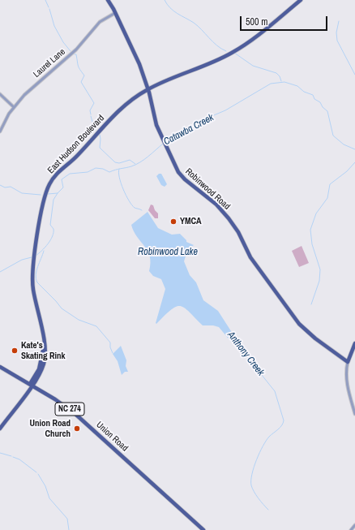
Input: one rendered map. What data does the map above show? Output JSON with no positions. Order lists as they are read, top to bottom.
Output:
{
  "streets": {
    "main road": [
      "East Hudson Boulevard",
      "Robinwood Road",
      "NC 274",
      "Union Road"
    ],
    "street": ["Laurel Lane"]
  },
  "crossings": [
    ["Laurel Lane", "Robinwood Road"],
    ["East Hudson Boulevard", "Robinwood Road"],
    ["East Hudson Boulevard", "Union Road"]
  ],
  "water": ["Catawba Creek", "Robinwood Lake", "Anthony Creek"],
  "places": ["YMCA", "Kate's Skating Rink", "Union Road Church"],
  "scale_bar": "500 m"
}
